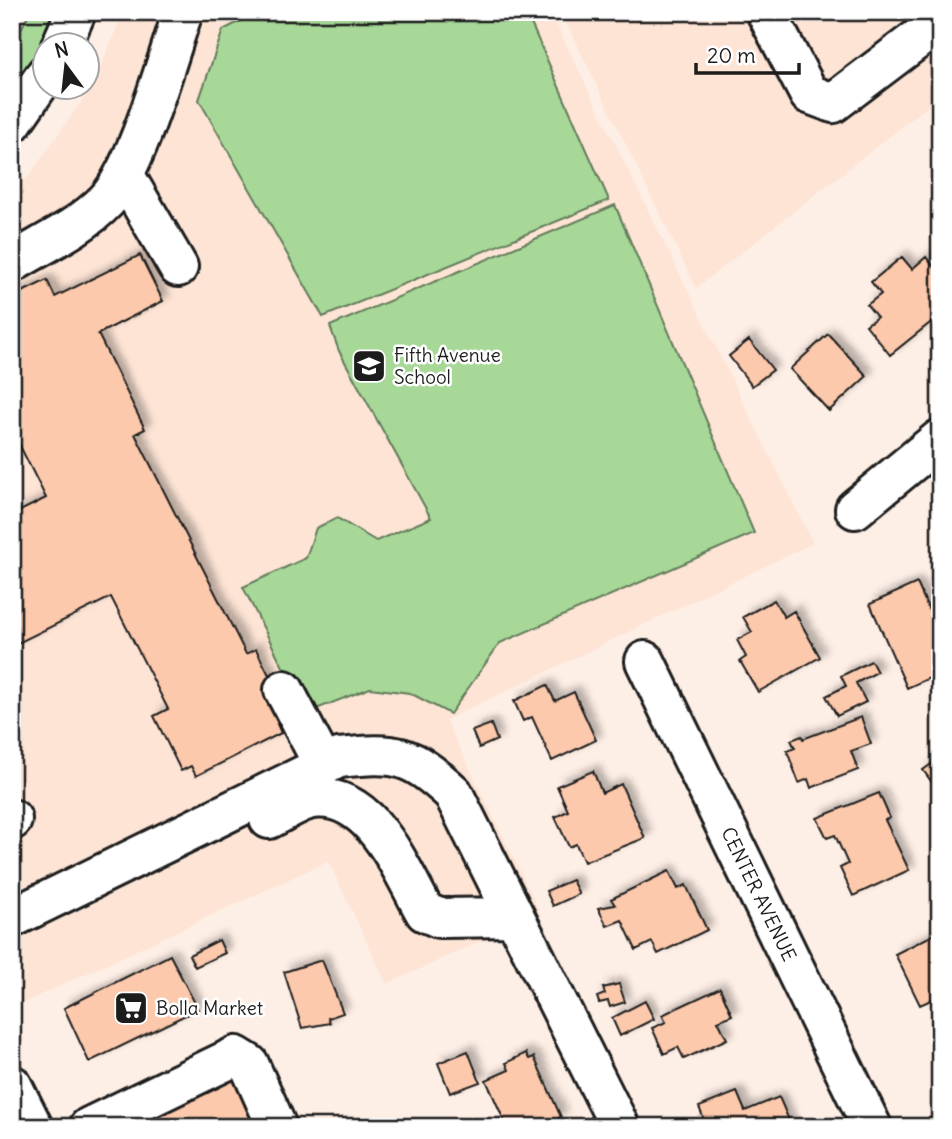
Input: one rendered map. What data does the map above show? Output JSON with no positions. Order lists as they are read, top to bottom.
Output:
{
  "streets": {
    "street": ["CENTER AVENUE"]
  },
  "places": {
    "school or university": ["Fifth Avenue School"],
    "supermarket": ["Bolla Market"]
  },
  "scale_bar": "20 m",
  "north": "top"
}
